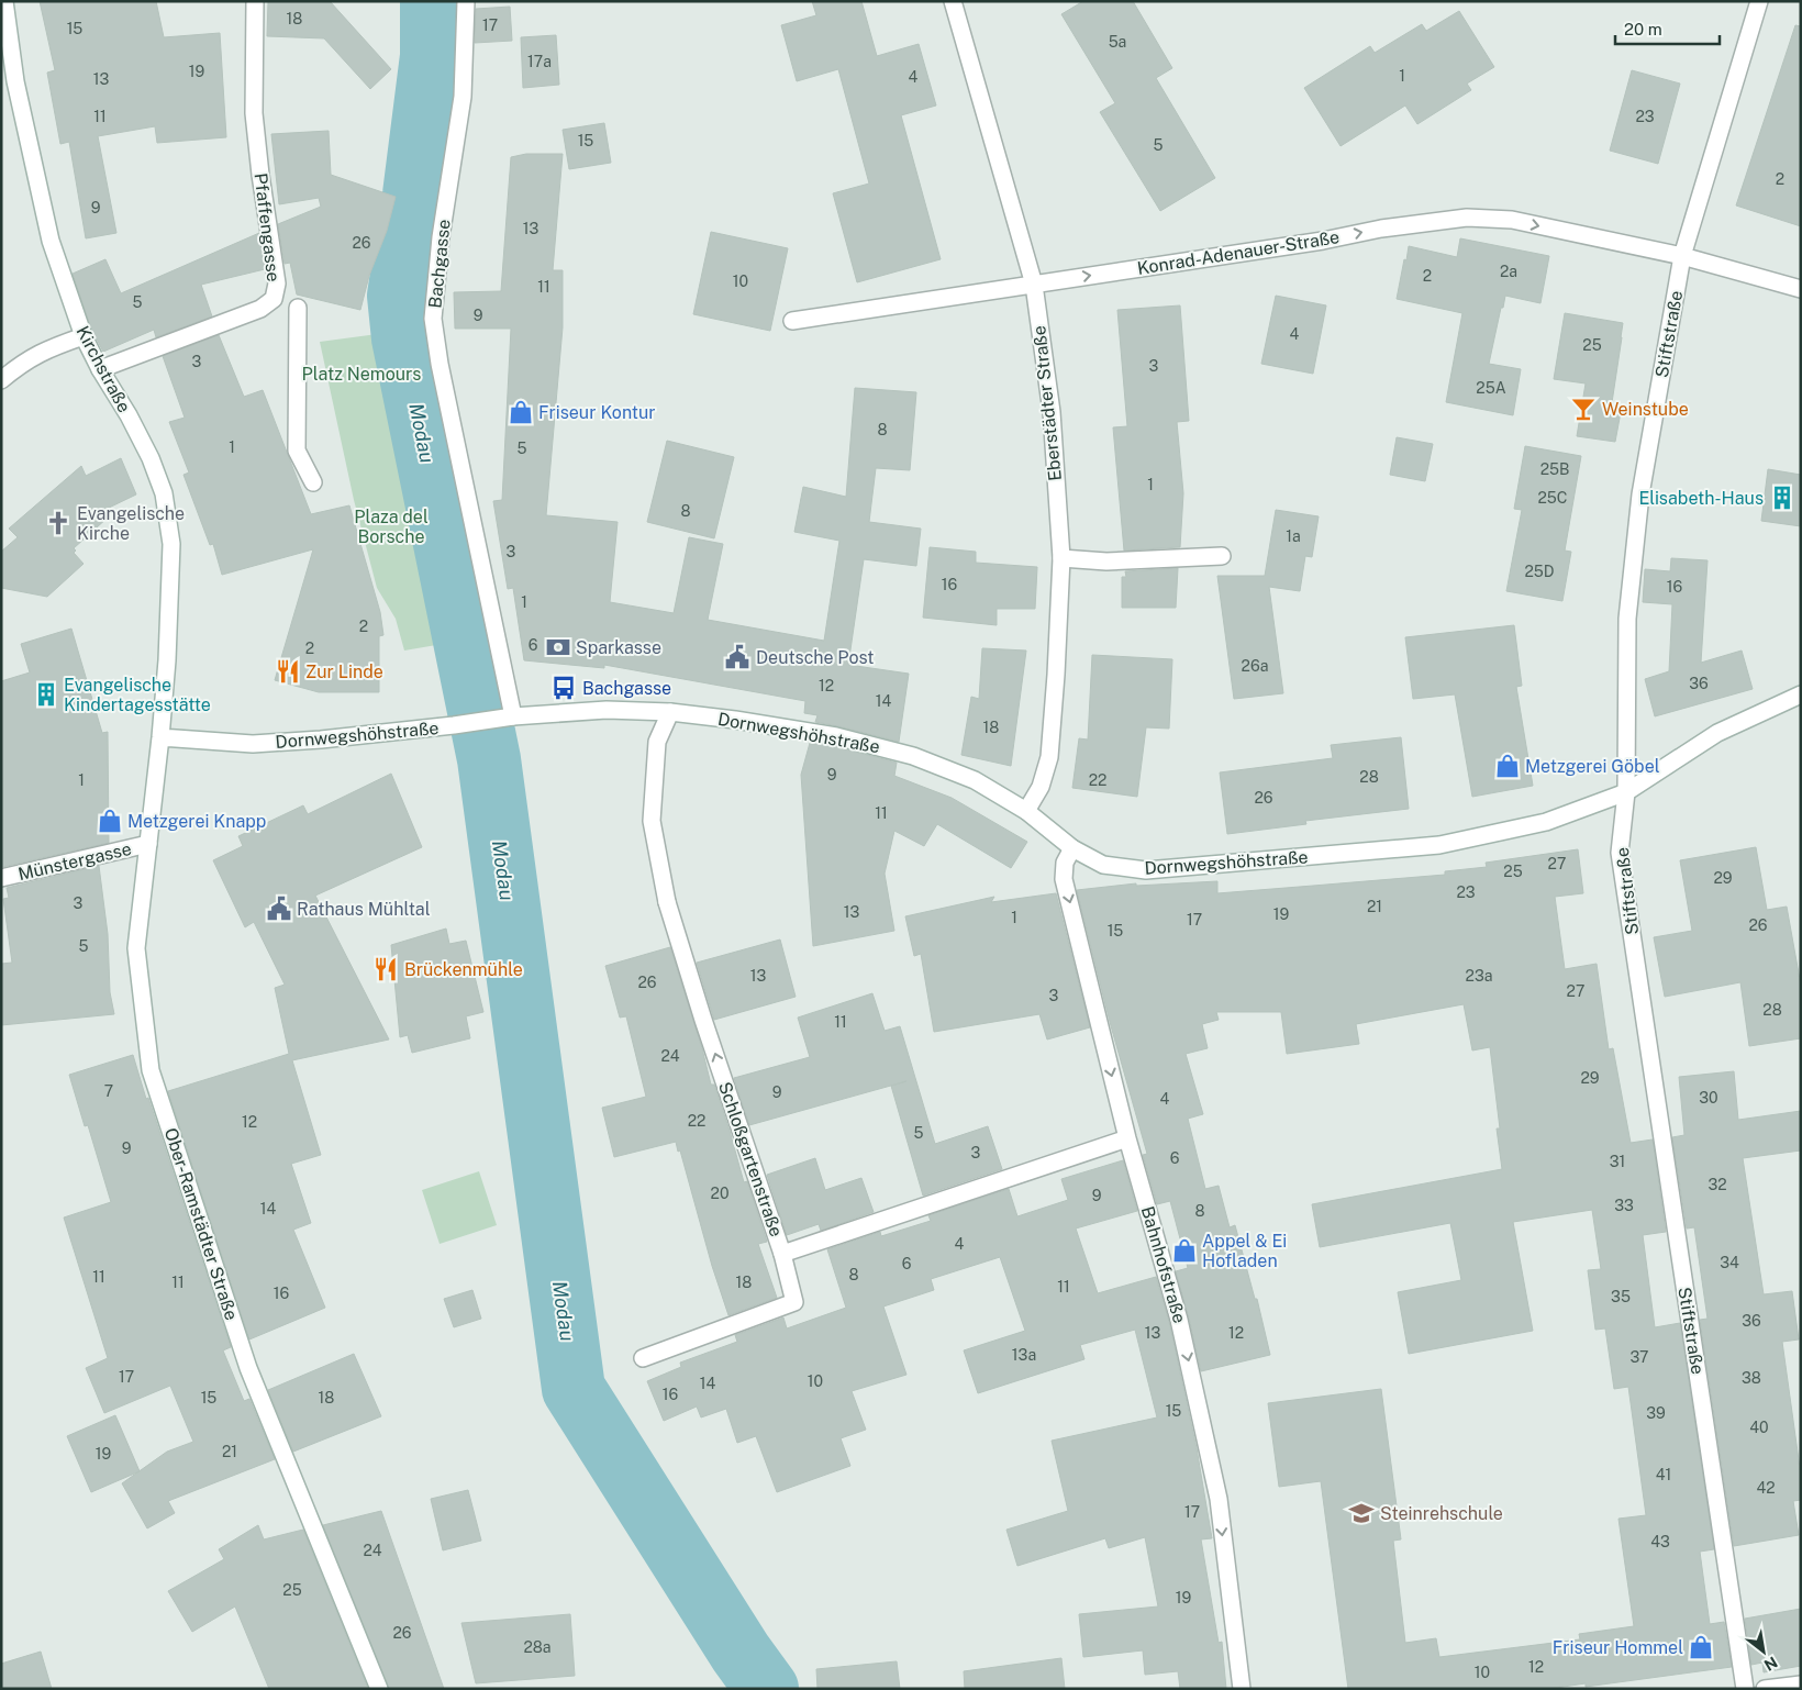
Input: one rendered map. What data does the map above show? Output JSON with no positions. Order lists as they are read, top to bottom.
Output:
{
  "streets": {
    "street": [
      "Pfaffengasse",
      "Konrad-Adenauer-Straße",
      "Bachgasse",
      "Stiftstraße",
      "Kirchstraße",
      "Eberstädter Straße",
      "Dornwegshöhstraße",
      "Münstergasse",
      "Schloßgartenstraße",
      "Ober-Ramstädter Straße",
      "Bahnhofstraße"
    ]
  },
  "crossings": [
    ["Pfaffengasse", "Kirchstraße"],
    ["Konrad-Adenauer-Straße", "Stiftstraße"],
    ["Konrad-Adenauer-Straße", "Eberstädter Straße"],
    ["Bachgasse", "Dornwegshöhstraße"],
    ["Stiftstraße", "Dornwegshöhstraße"],
    ["Kirchstraße", "Dornwegshöhstraße"],
    ["Kirchstraße", "Ober-Ramstädter Straße"],
    ["Eberstädter Straße", "Dornwegshöhstraße"],
    ["Dornwegshöhstraße", "Schloßgartenstraße"],
    ["Dornwegshöhstraße", "Ober-Ramstädter Straße"],
    ["Dornwegshöhstraße", "Bahnhofstraße"],
    ["Münstergasse", "Ober-Ramstädter Straße"],
    ["Schloßgartenstraße", "Bahnhofstraße"]
  ],
  "one_way": ["Konrad-Adenauer-Straße", "Schloßgartenstraße", "Bahnhofstraße"],
  "water": ["Modau"],
  "parks": ["Platz Nemours", "Plaza del Borsche"],
  "places": {
    "bar": ["Weinstube"],
    "shop": [
      "Friseur Kontur",
      "Metzgerei Göbel",
      "Metzgerei Knapp",
      "Appel & Ei Hofladen",
      "Friseur Hommel"
    ],
    "building": ["Elisabeth-Haus", "Evangelische Kindertagesstätte"],
    "church": ["Evangelische Kirche"],
    "bank": ["Sparkasse"],
    "public building": ["Deutsche Post", "Rathaus Mühltal"],
    "restaurant": ["Zur Linde", "Brückenmühle"],
    "bus stop": ["Bachgasse"],
    "school or university": ["Steinrehschule"]
  },
  "house_numbers": [
    "18",
    "17",
    "15",
    "5a",
    "17a",
    "19",
    "1",
    "4",
    "13",
    "11",
    "23",
    "15",
    "5",
    "2",
    "9",
    "13",
    "26",
    "2a",
    "2",
    "10",
    "11",
    "5",
    "9",
    "4",
    "25",
    "3",
    "3",
    "25A",
    "8",
    "1",
    "5",
    "25B",
    "1",
    "25C",
    "8",
    "1a",
    "3",
    "25D",
    "16",
    "16",
    "1",
    "2",
    "6",
    "2",
    "26a",
    "36",
    "12",
    "14",
    "18",
    "9",
    "28",
    "1",
    "22",
    "26",
    "11",
    "27",
    "25",
    "29",
    "23",
    "3",
    "21",
    "13",
    "19",
    "1",
    "17",
    "26",
    "15",
    "5",
    "13",
    "23a",
    "26",
    "27",
    "3",
    "28",
    "11",
    "24",
    "29",
    "7",
    "9",
    "30",
    "4",
    "22",
    "12",
    "5",
    "9",
    "3",
    "6",
    "31",
    "32",
    "20",
    "9",
    "33",
    "14",
    "8",
    "4",
    "34",
    "6",
    "8",
    "11",
    "11",
    "18",
    "11",
    "16",
    "35",
    "36",
    "13",
    "12",
    "13a",
    "37",
    "17",
    "38",
    "10",
    "14",
    "16",
    "15",
    "18",
    "15",
    "39",
    "40",
    "21",
    "19",
    "41",
    "42",
    "17",
    "43",
    "24",
    "25",
    "19",
    "26",
    "28a",
    "12",
    "10"
  ],
  "scale_bar": "20 m",
  "north": "bottom right"
}
